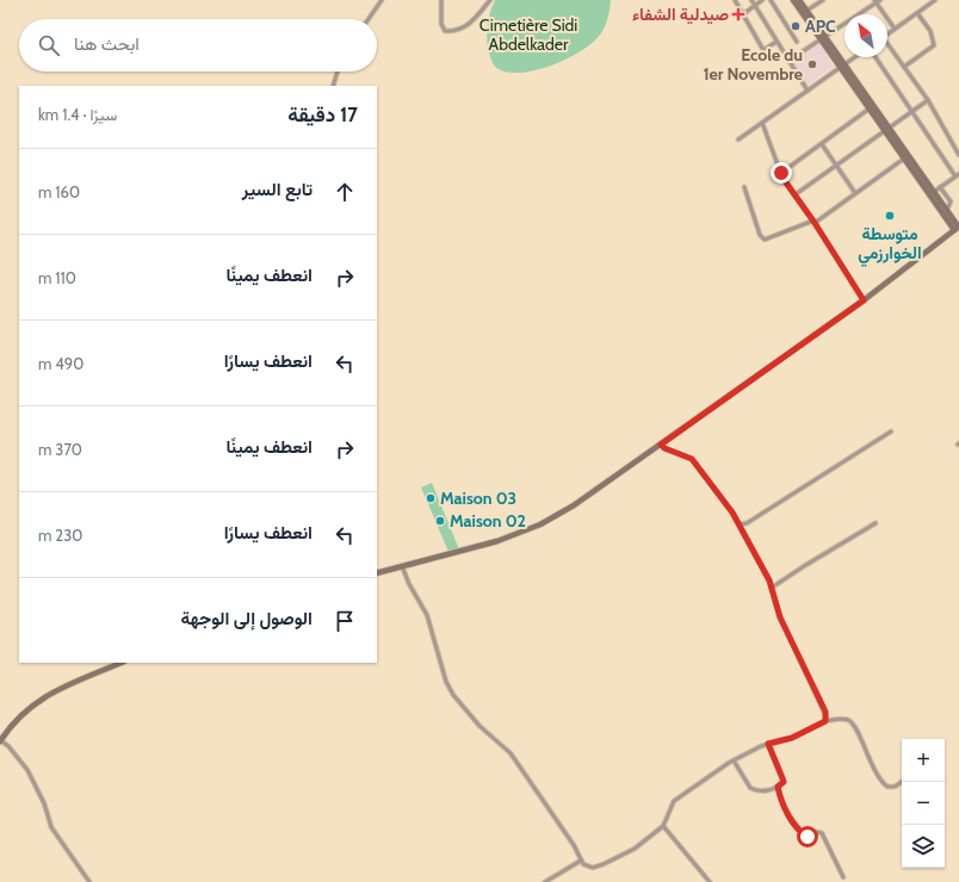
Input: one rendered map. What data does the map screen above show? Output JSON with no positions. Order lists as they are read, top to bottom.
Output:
{
  "parks": ["Cimetière Sidi Abdelkader"],
  "places": {
    "health": ["صيدلية الشفاء"],
    "other": [
      "APC",
      "Ecole du 1er Novembre",
      "متوسطة الخوارزمي",
      "Maison 03",
      "Maison 02"
    ]
  },
  "north": "top left",
  "page": {
    "search": "ابحث هنا",
    "heading": ["17 دقيقة", "سيرًا · 1.4 km"],
    "list": [
      ["تابع السير", "160 m"],
      ["انعطف يمينًا", "110 m"],
      ["انعطف يسارًا", "490 m"],
      ["انعطف يمينًا", "370 m"],
      ["انعطف يسارًا", "230 m"],
      "الوصول إلى الوجهة"
    ],
    "map_buttons": ["+", "−"]
  }
}
